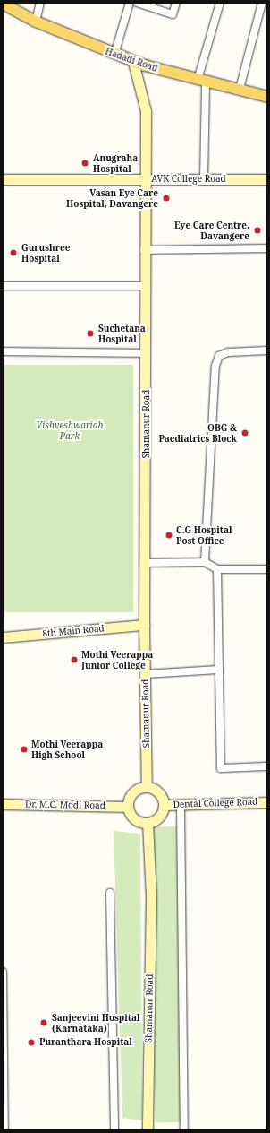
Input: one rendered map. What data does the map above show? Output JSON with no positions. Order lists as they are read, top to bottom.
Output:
{
  "streets": {
    "main road": [
      "Hadadi Road",
      "AVK College Road",
      "Shamanur Road",
      "8th Main Road",
      "Dental College Road",
      "Dr. M.C. Modi Road"
    ]
  },
  "crossings": [
    ["Hadadi Road", "Shamanur Road"],
    ["AVK College Road", "Shamanur Road"],
    ["Shamanur Road", "8th Main Road"],
    ["Shamanur Road", "Dental College Road"],
    ["Shamanur Road", "Dr. M.C. Modi Road"],
    ["Dental College Road", "Dr. M.C. Modi Road"]
  ],
  "parks": ["Vishveshwariah Park"],
  "places": [
    "Anugraha Hospital",
    "Vasan Eye Care Hospital, Davangere",
    "Eye Care Centre, Davangere",
    "Gurushree Hospital",
    "Suchetana Hospital",
    "OBG & Paediatrics Block",
    "C.G Hospital Post Office",
    "Mothi Veerappa Junior College",
    "Mothi Veerappa High School",
    "Sanjeevini Hospital (Karnataka)",
    "Puranthara Hospital"
  ]
}
